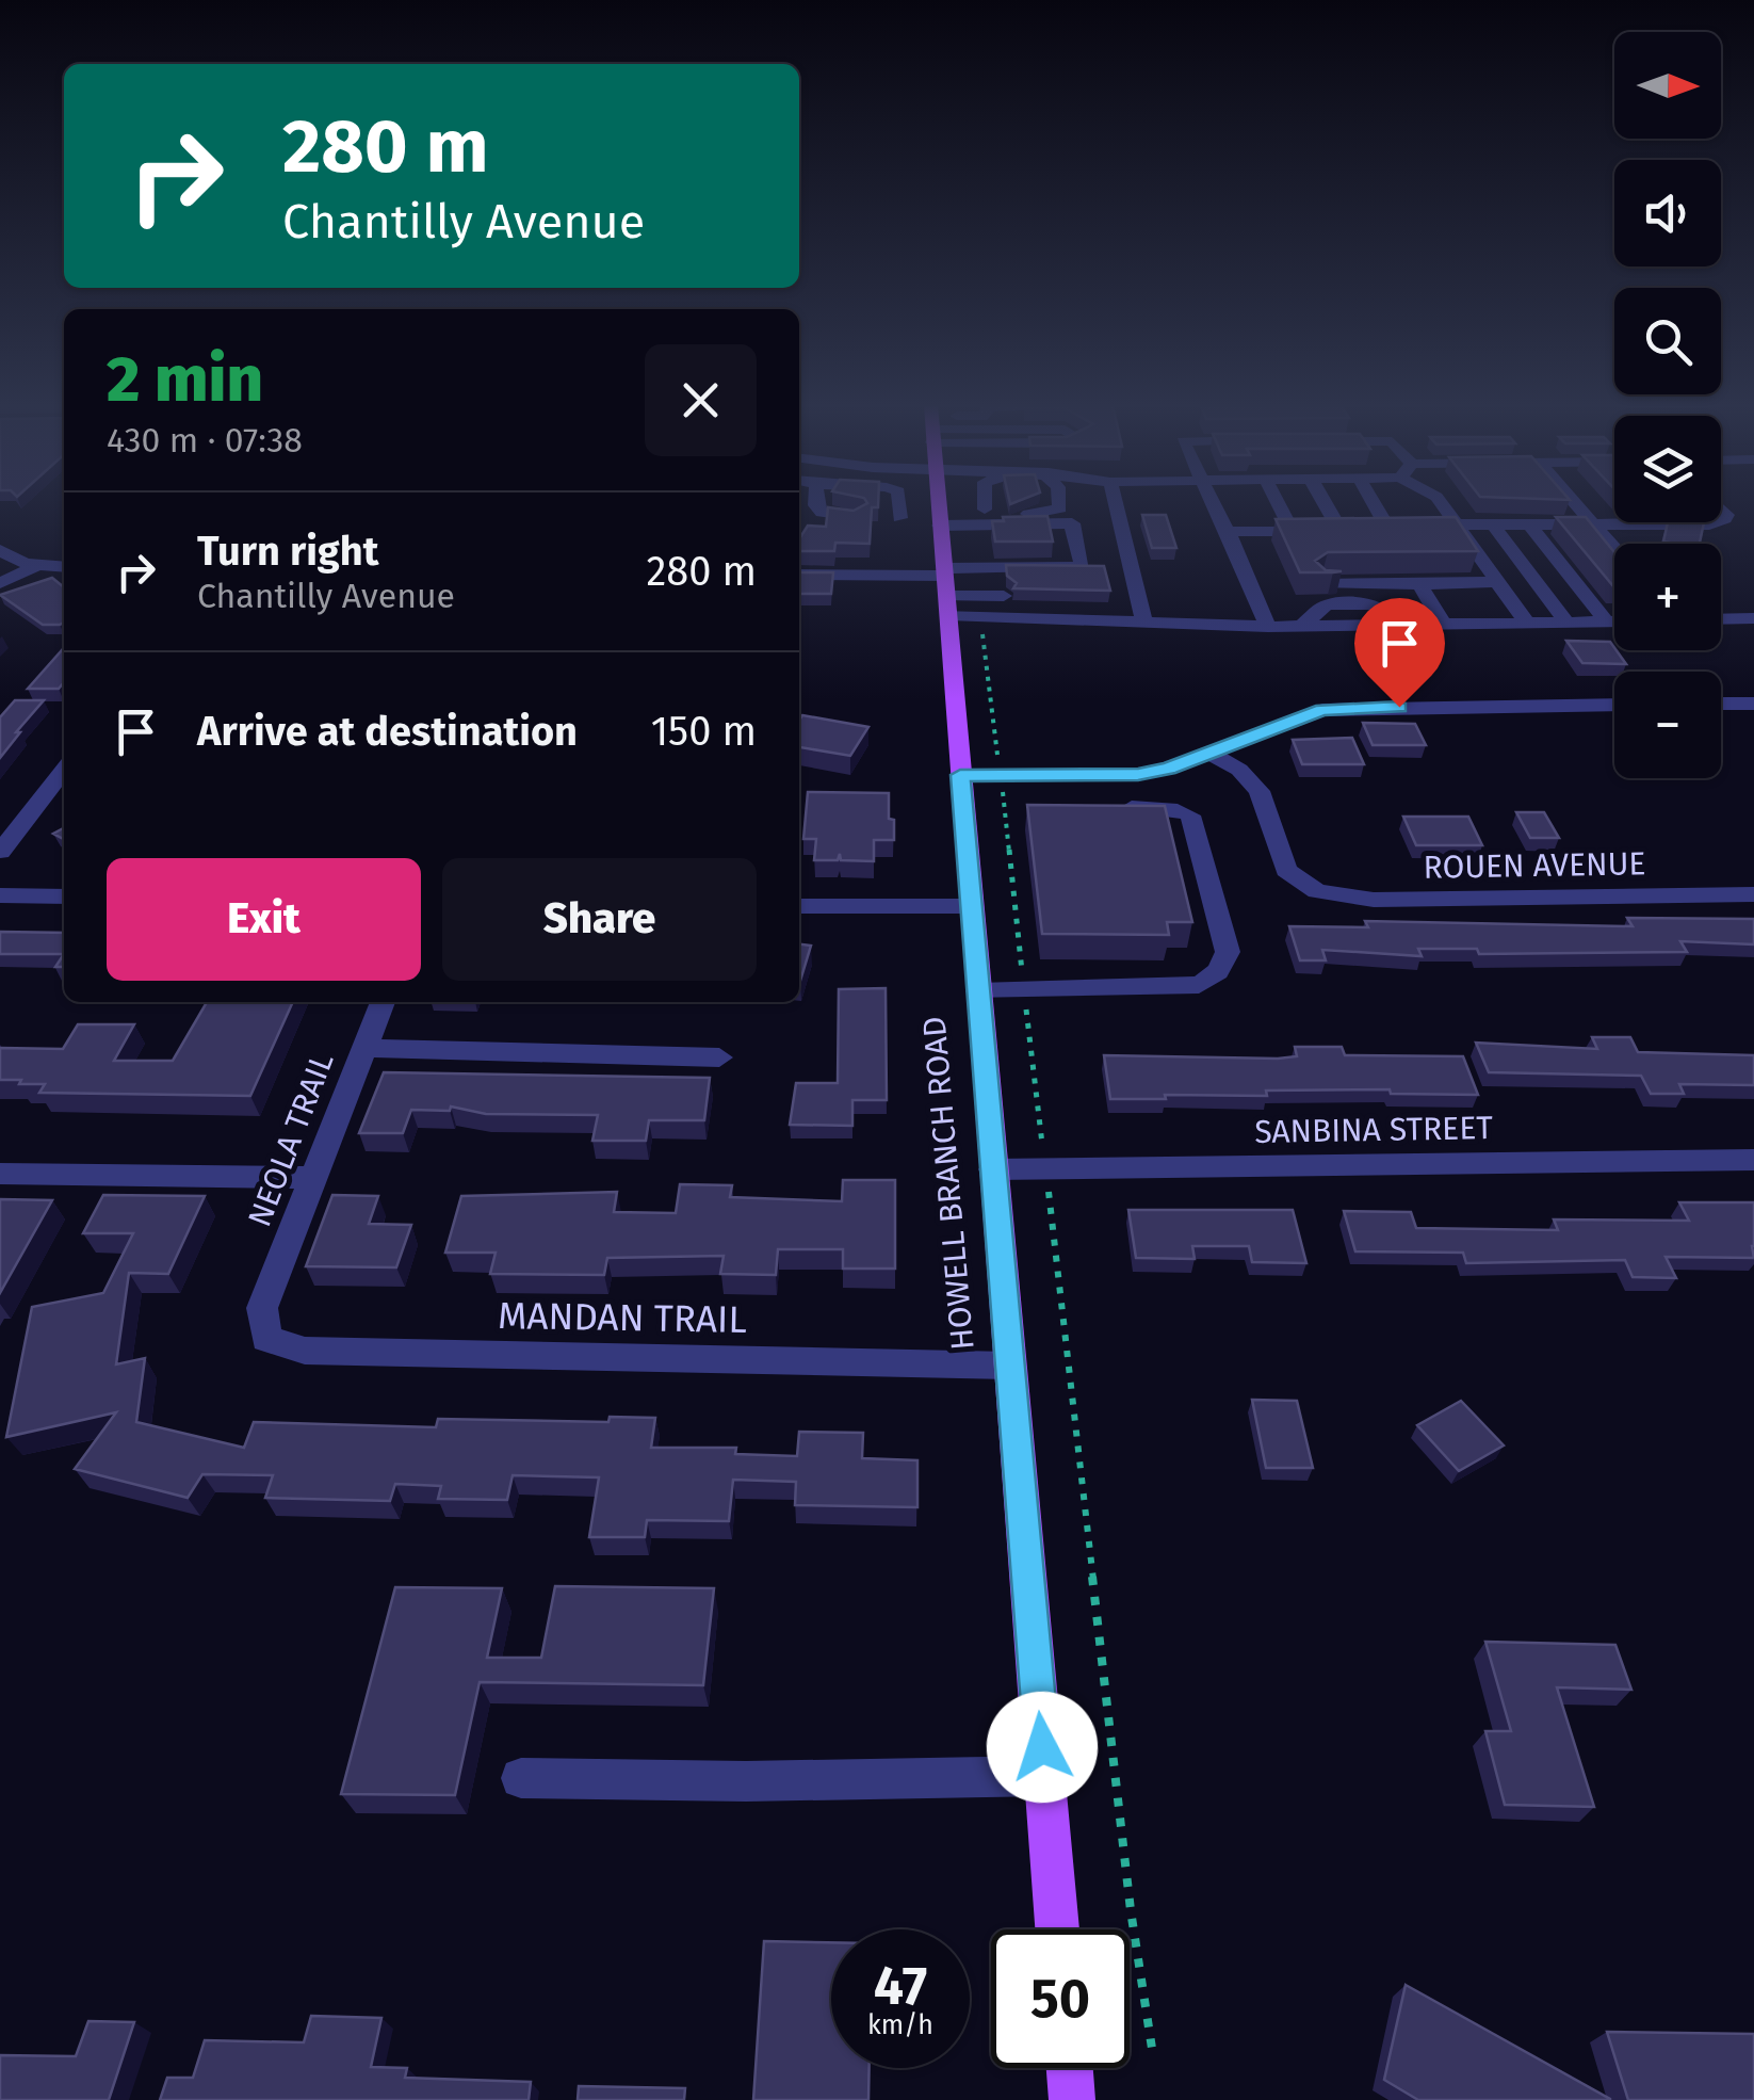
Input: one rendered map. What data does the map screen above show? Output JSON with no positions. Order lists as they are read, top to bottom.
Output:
{
  "streets": {
    "main road": ["HOWELL BRANCH ROAD"],
    "street": [
      "ROUEN AVENUE",
      "SANBINA STREET",
      "NEOLA TRAIL",
      "MANDAN TRAIL"
    ]
  },
  "crossings": [
    ["SANBINA STREET", "HOWELL BRANCH ROAD"],
    ["NEOLA TRAIL", "MANDAN TRAIL"],
    ["HOWELL BRANCH ROAD", "MANDAN TRAIL"]
  ],
  "north": "right",
  "page": {
    "map_buttons": ["+", "−"],
    "turn": ["280 m", "Chantilly Avenue"],
    "heading": ["2 min", "430 m · 07:38"],
    "list": [
      {
        "name": "Turn right",
        "note": "Chantilly Avenue",
        "value": "280 m"
      },
      {
        "name": "Arrive at destination",
        "value": "150 m"
      }
    ],
    "buttons": ["Exit", "Share"],
    "speed": "47 km/h",
    "limit": "50"
  }
}
